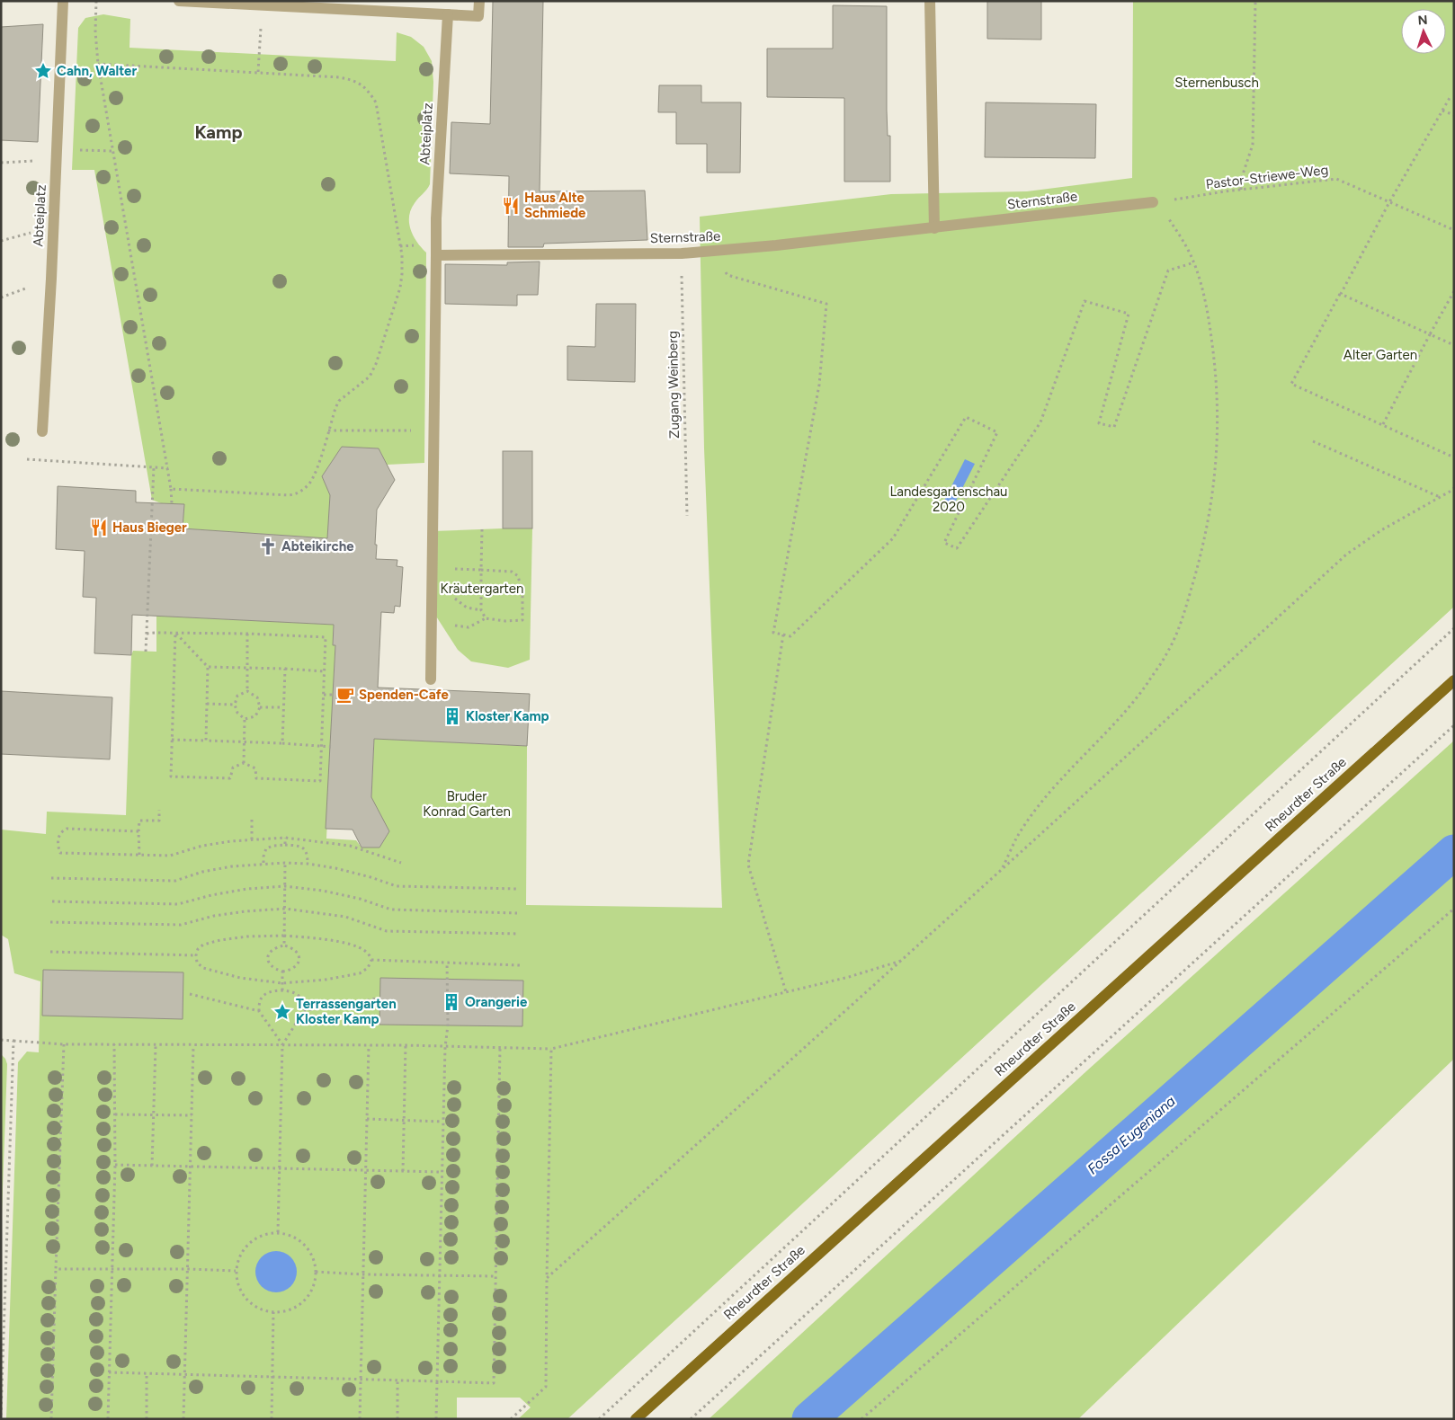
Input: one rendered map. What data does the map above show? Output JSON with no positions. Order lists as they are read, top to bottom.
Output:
{
  "streets": {
    "main road": ["Rheurdter Straße"],
    "street": ["Abteiplatz", "Sternstraße"],
    "path": ["Pastor-Striewe-Weg", "Zugang Weinberg"]
  },
  "crossings": [
    ["Abteiplatz", "Sternstraße"],
    ["Pastor-Striewe-Weg", "Sternstraße"],
    ["Sternstraße", "Zugang Weinberg"]
  ],
  "districts": ["Kamp"],
  "water": ["Fossa Eugeniana"],
  "parks": [
    "Sternenbusch",
    "Alter Garten",
    "Landesgartenschau 2020",
    "Kräutergarten",
    "Bruder Konrad Garten"
  ],
  "places": {
    "place": ["Cahn, Walter", "Terrassengarten Kloster Kamp"],
    "restaurant": ["Haus Alte Schmiede", "Haus Bieger"],
    "church": ["Abteikirche"],
    "cafe": ["Spenden-Cafe"],
    "building": ["Kloster Kamp", "Orangerie"]
  },
  "north": "top"
}
